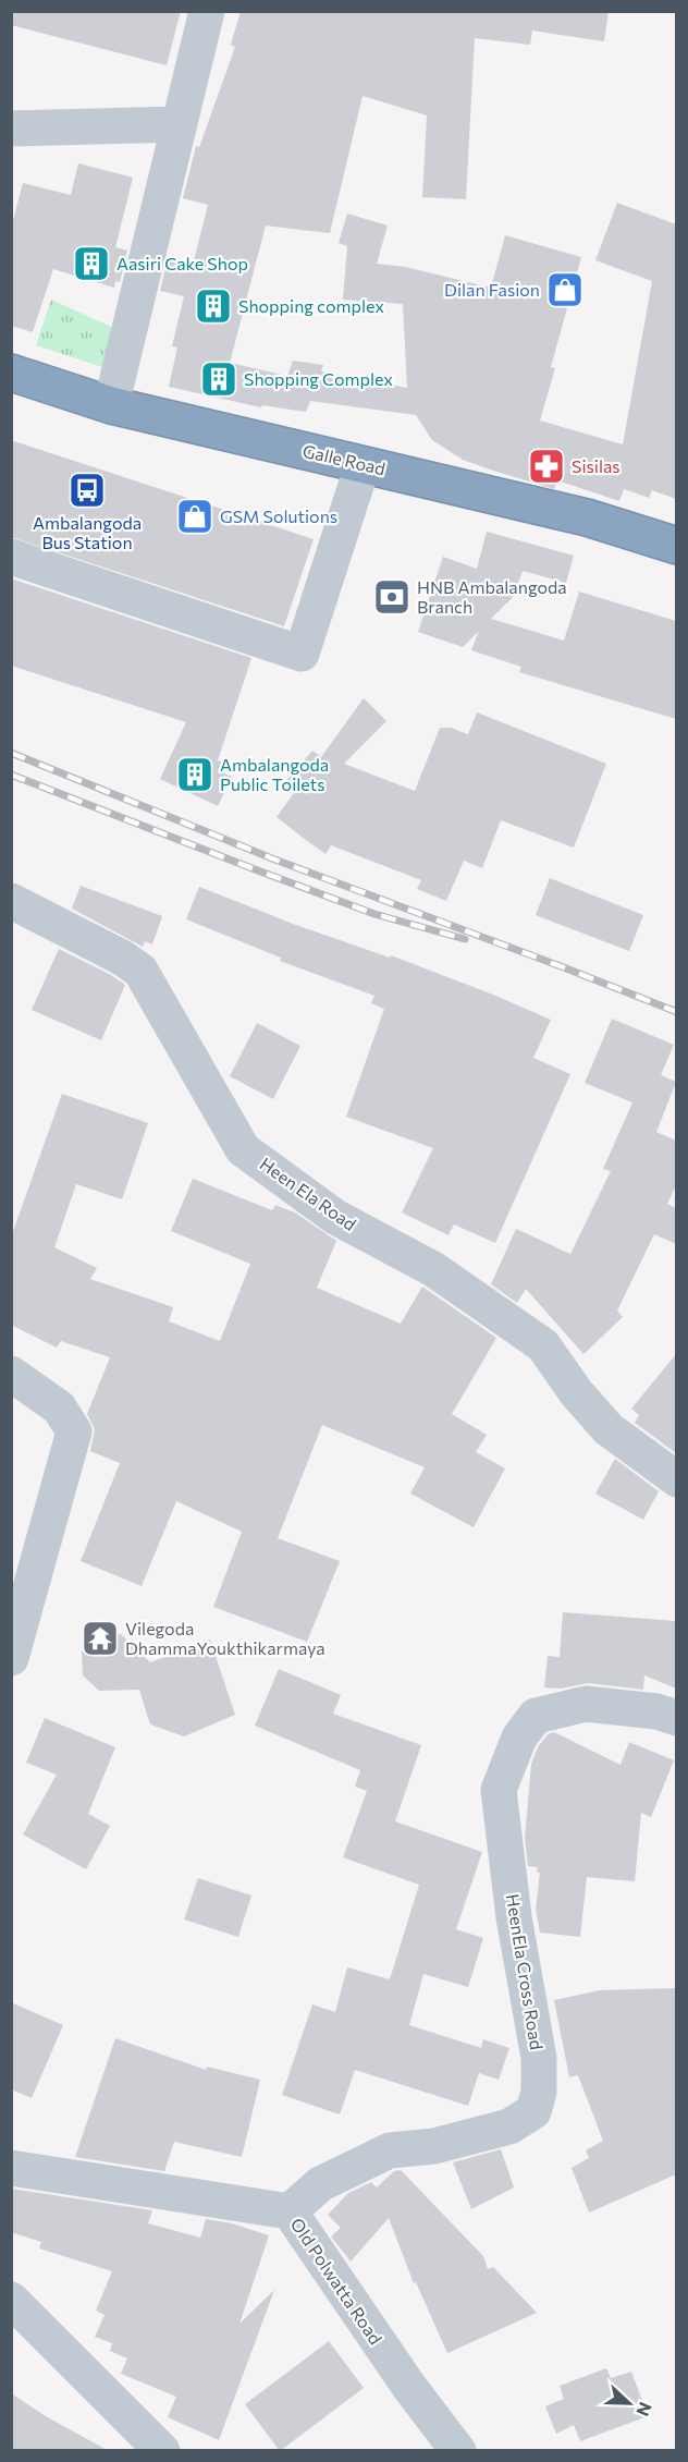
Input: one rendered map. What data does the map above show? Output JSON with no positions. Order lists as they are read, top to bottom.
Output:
{
  "streets": {
    "highway": ["Galle Road"],
    "street": ["Heen Ela Road", "HeenEla Cross Road", "Old Polwatta Road"]
  },
  "crossings": [
    ["HeenEla Cross Road", "Old Polwatta Road"]
  ],
  "places": {
    "building": [
      "Aasiri Cake Shop",
      "Shopping complex",
      "Shopping Complex",
      "Ambalangoda Public Toilets"
    ],
    "shop": ["Dilan Fasion", "GSM Solutions"],
    "pharmacy": ["Sisilas"],
    "bus stop": ["Ambalangoda Bus Station"],
    "bank": ["HNB Ambalangoda Branch"],
    "temple": ["Vilegoda DhammaYoukthikarmaya"]
  },
  "north": "right"
}
